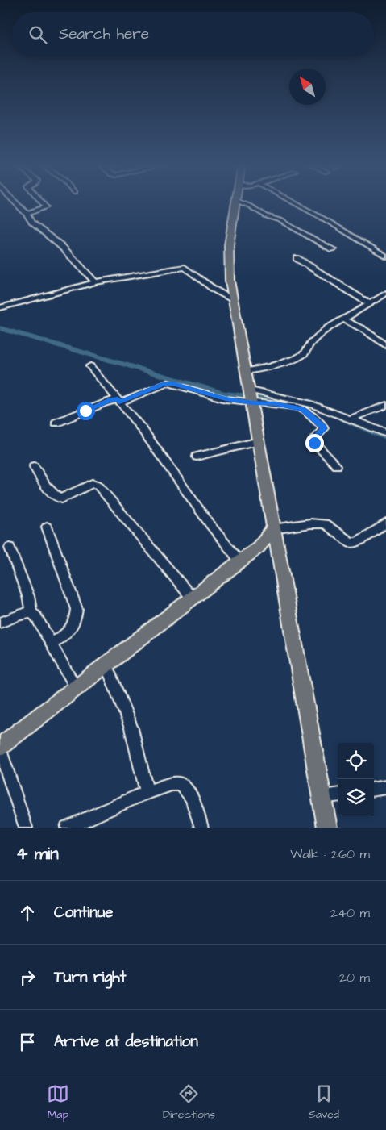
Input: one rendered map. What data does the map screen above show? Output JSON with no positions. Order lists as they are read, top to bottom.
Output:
{
  "north": "top left",
  "page": {
    "search": "Search here",
    "heading": ["4 min", "Walk · 260 m"],
    "list": [
      ["Continue", "240 m"],
      ["Turn right", "20 m"],
      "Arrive at destination"
    ],
    "nav": ["Map", "Directions", "Saved"]
  }
}
